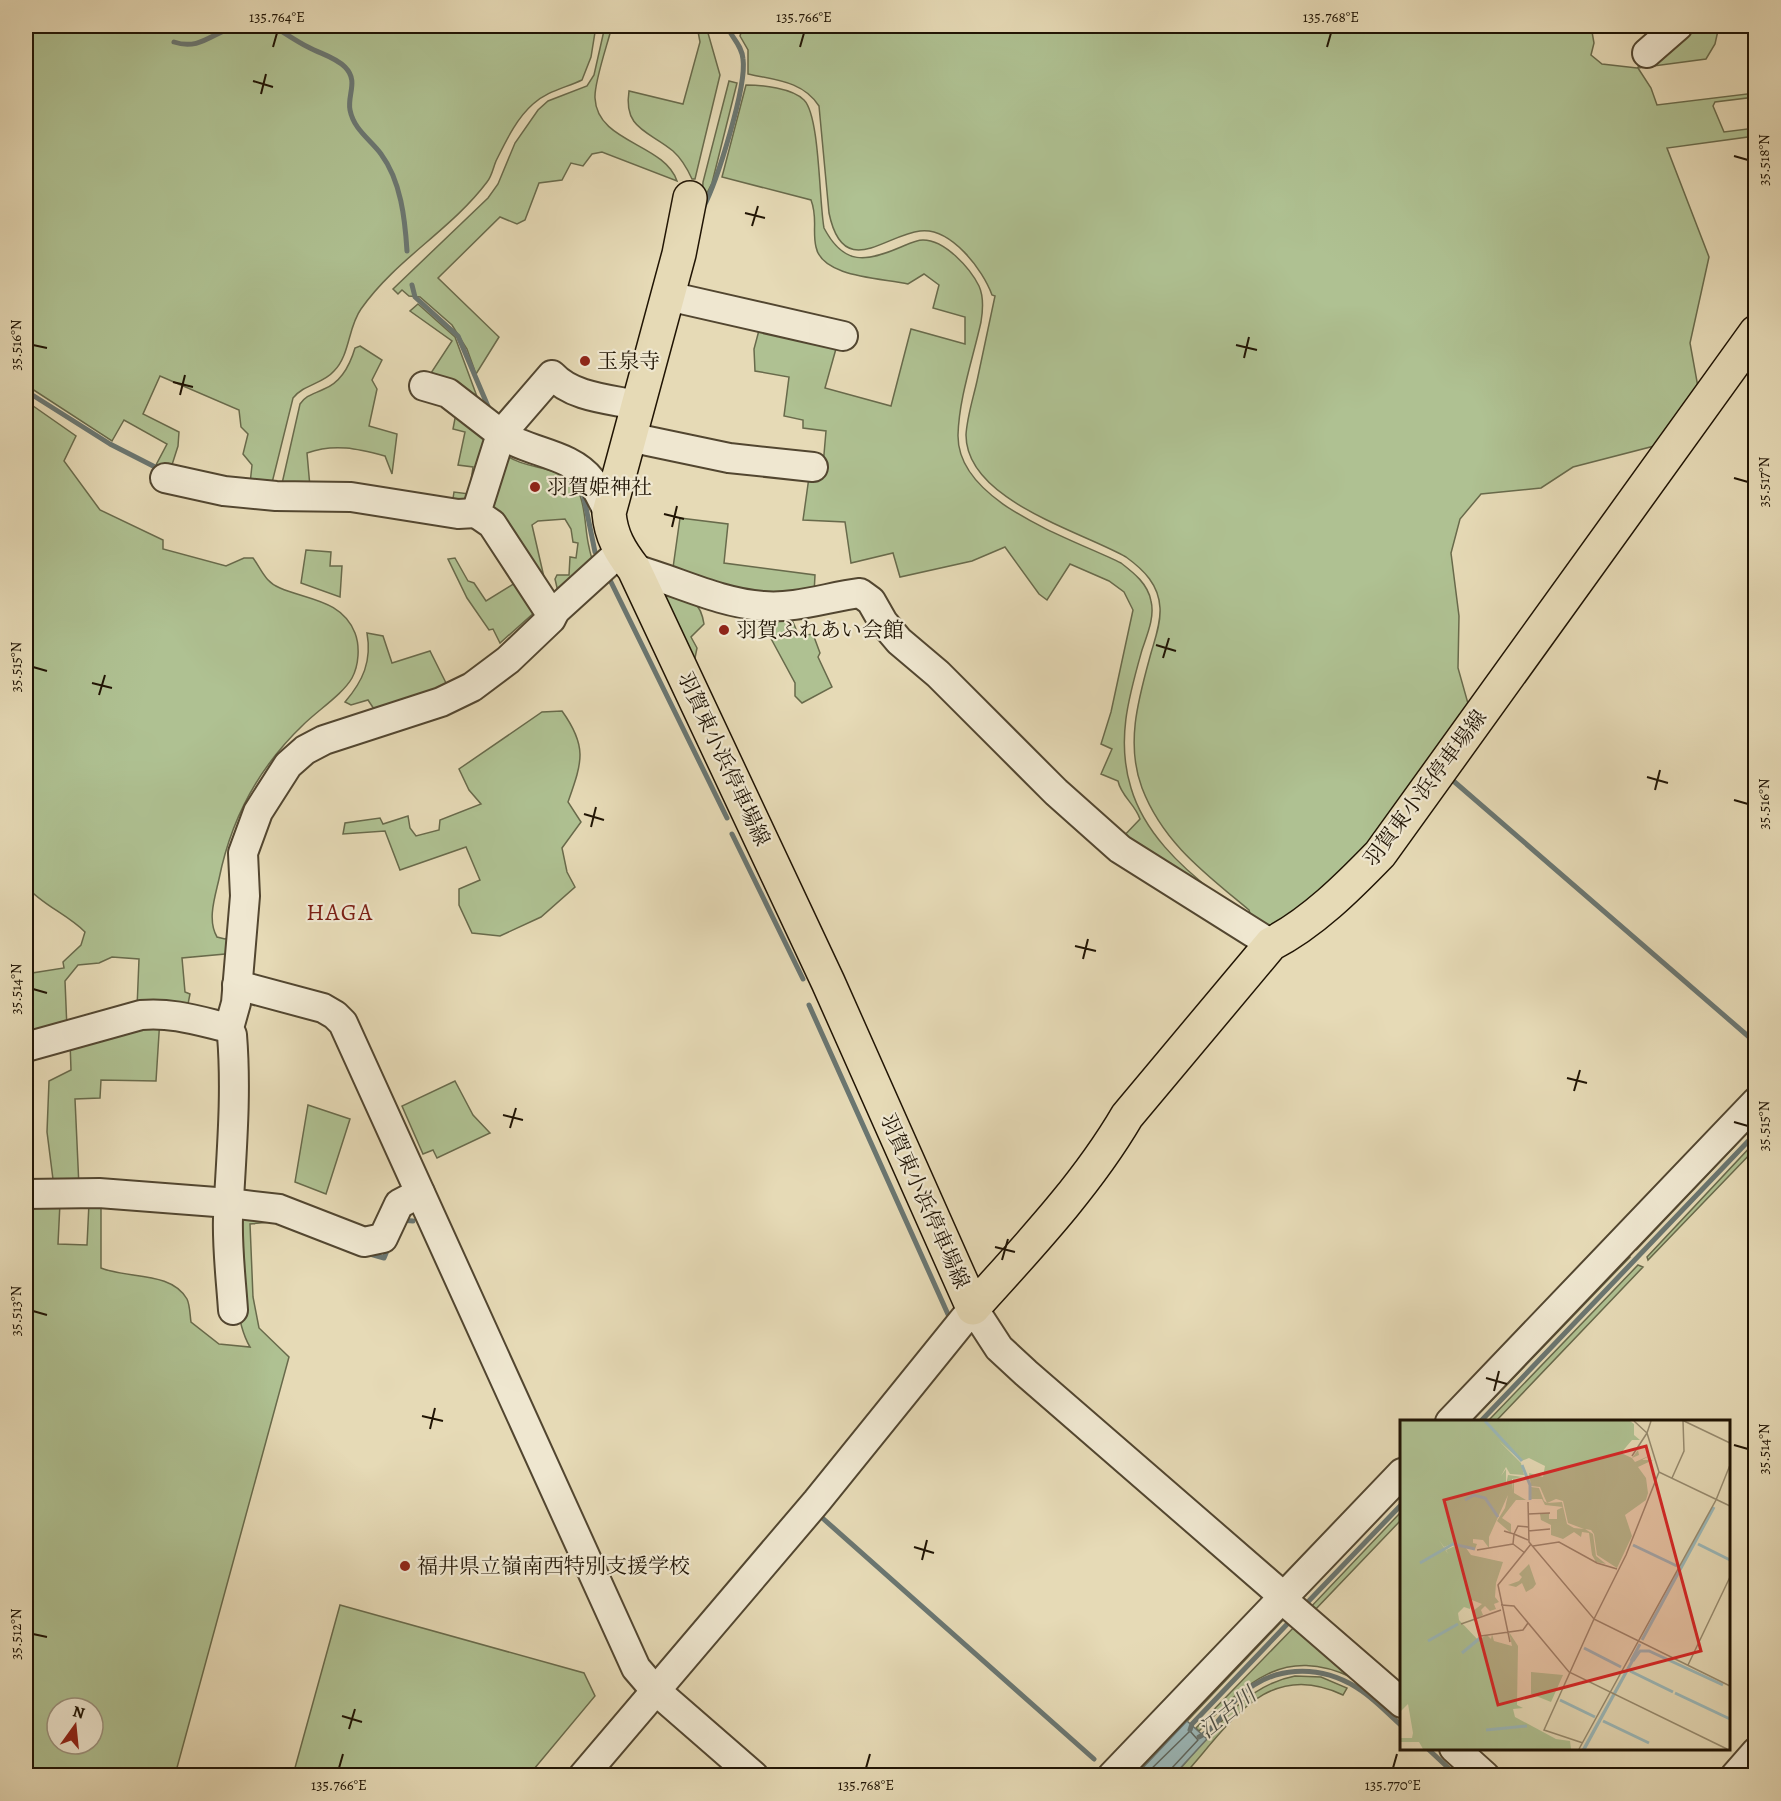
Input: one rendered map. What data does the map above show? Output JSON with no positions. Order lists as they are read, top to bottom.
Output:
{
  "streets": {
    "main road": ["羽賀東小浜停車場線"]
  },
  "districts": ["HAGA"],
  "water": ["江古川"],
  "places": [
    "玉泉寺",
    "羽賀姫神社",
    "羽賀ふれあい会館",
    "福井県立嶺南西特別支援学校"
  ],
  "north": "top",
  "coordinates": [
    "135.764°E",
    "135.766°E",
    "135.768°E",
    "35.518°N",
    "35.516°N",
    "35.517°N",
    "35.515°N",
    "35.514°N",
    "35.513°N",
    "35.512°N",
    "135.770°E"
  ]
}
